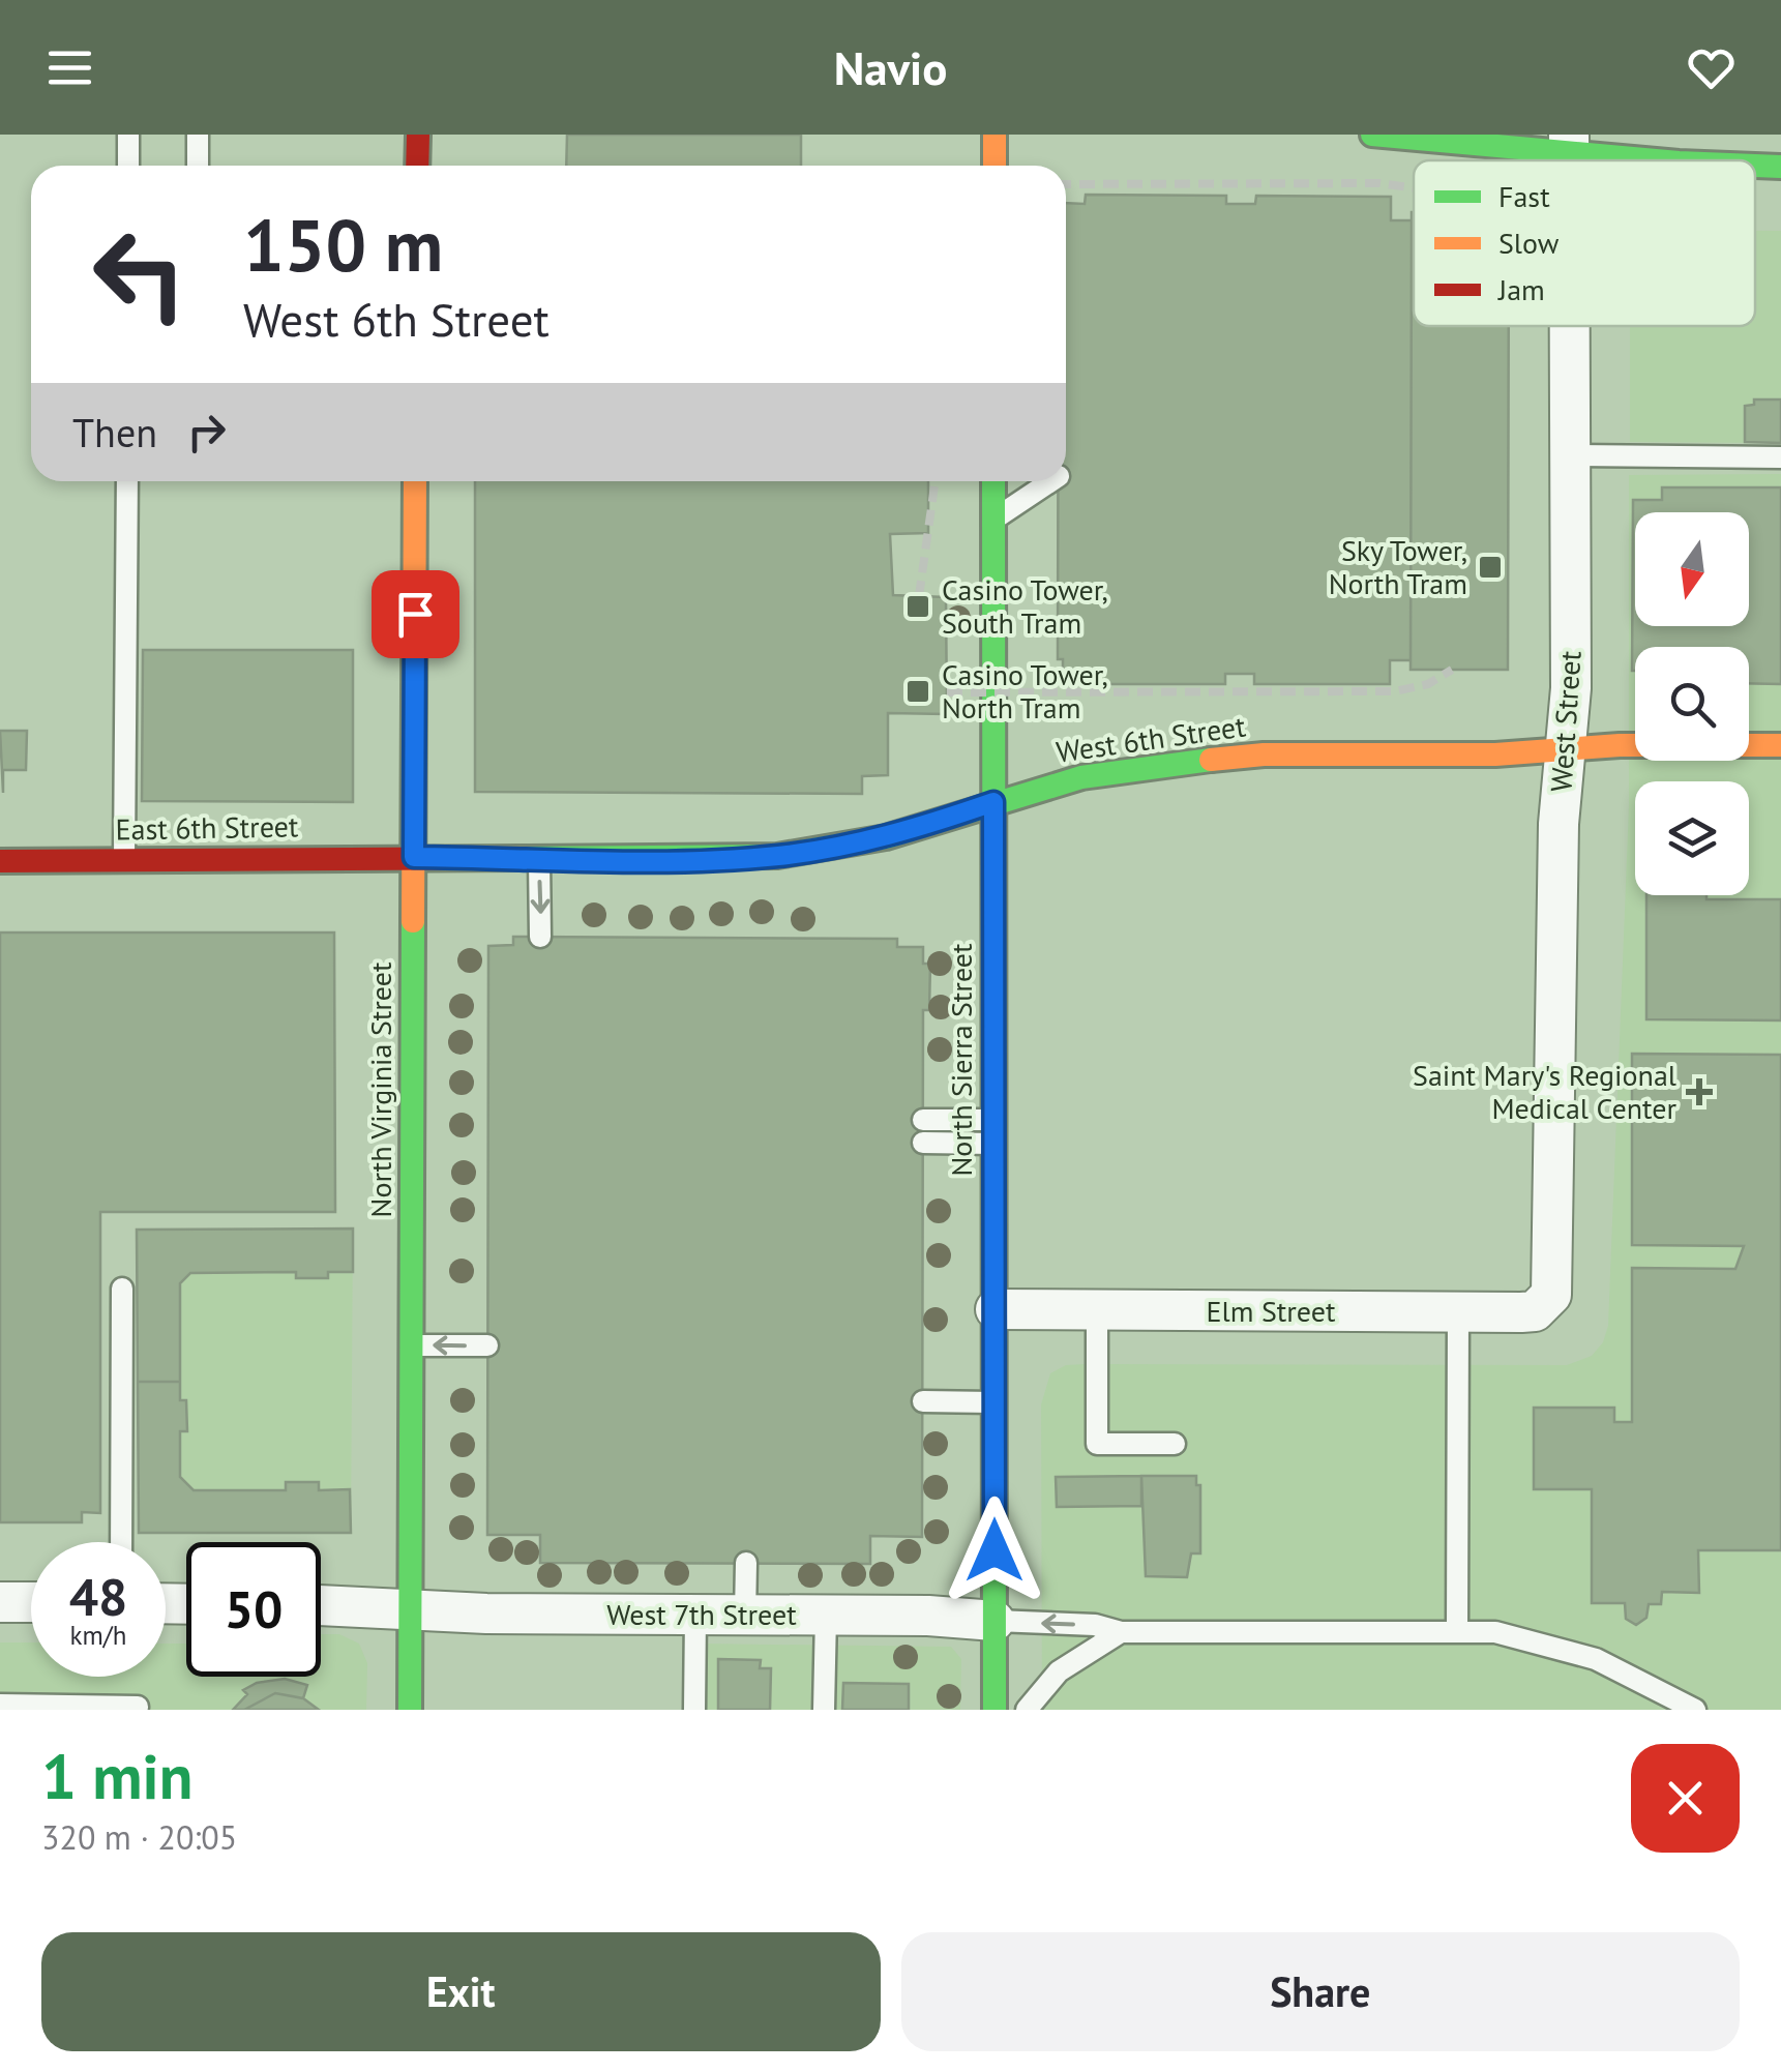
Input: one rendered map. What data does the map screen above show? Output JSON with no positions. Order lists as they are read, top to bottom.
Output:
{
  "streets": {
    "main road": [
      "West 6th Street",
      "East 6th Street",
      "North Sierra Street",
      "North Virginia Street"
    ],
    "street": ["West Street", "Elm Street", "West 7th Street"]
  },
  "crossings": [
    ["West Street", "West 6th Street"],
    ["West Street", "Elm Street"],
    ["West 6th Street", "East 6th Street"],
    ["West 6th Street", "North Sierra Street"],
    ["West 6th Street", "North Virginia Street"],
    ["East 6th Street", "North Virginia Street"],
    ["North Sierra Street", "Elm Street"],
    ["North Sierra Street", "West 7th Street"],
    ["North Virginia Street", "West 7th Street"]
  ],
  "places": {
    "transit": ["Sky Tower, North Tram", "Casino Tower, South Tram", "Casino Tower, North Tram"],
    "health": ["Saint Mary's Regional Medical Center"]
  },
  "legend": ["Fast", "Slow", "Jam"],
  "north": "bottom",
  "page": {
    "header": "Navio",
    "turn": ["150 m", "West 6th Street"],
    "then": "Then",
    "speed": "48 km/h",
    "limit": "50",
    "heading": ["1 min", "320 m · 20:05"],
    "buttons": ["Exit", "Share"]
  }
}
